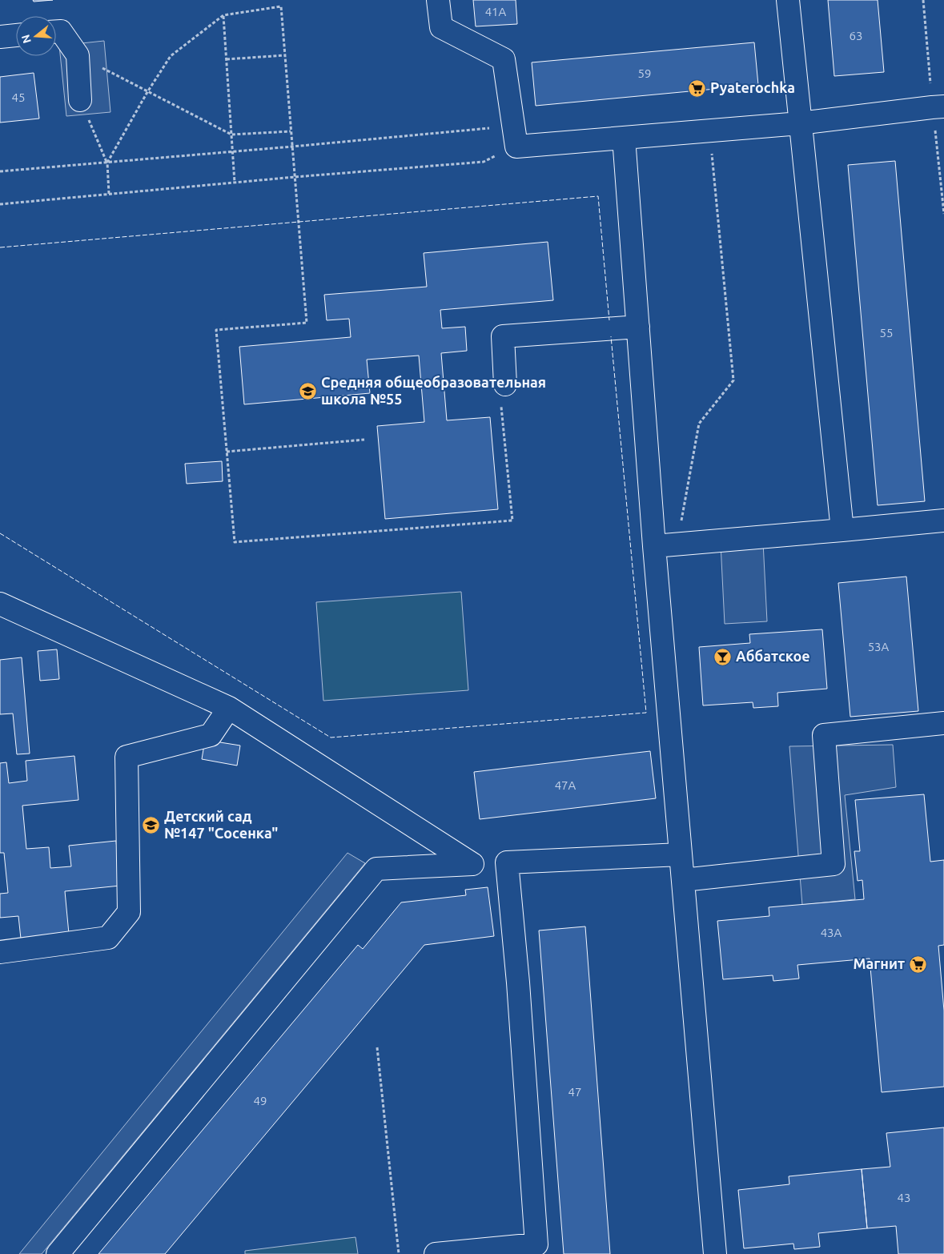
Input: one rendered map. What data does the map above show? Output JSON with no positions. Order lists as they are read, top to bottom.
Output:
{
  "places": {
    "supermarket": ["Pyaterochka", "Магнит"],
    "school or university": ["Средняя общеобразовательная школа №55", "Детский сад №147 \"Сосенка\""],
    "bar": ["Аббатское"]
  },
  "house_numbers": [
    "41А",
    "63",
    "59",
    "45",
    "55",
    "53А",
    "47А",
    "43А",
    "47",
    "49",
    "43"
  ],
  "north": "left"
}
